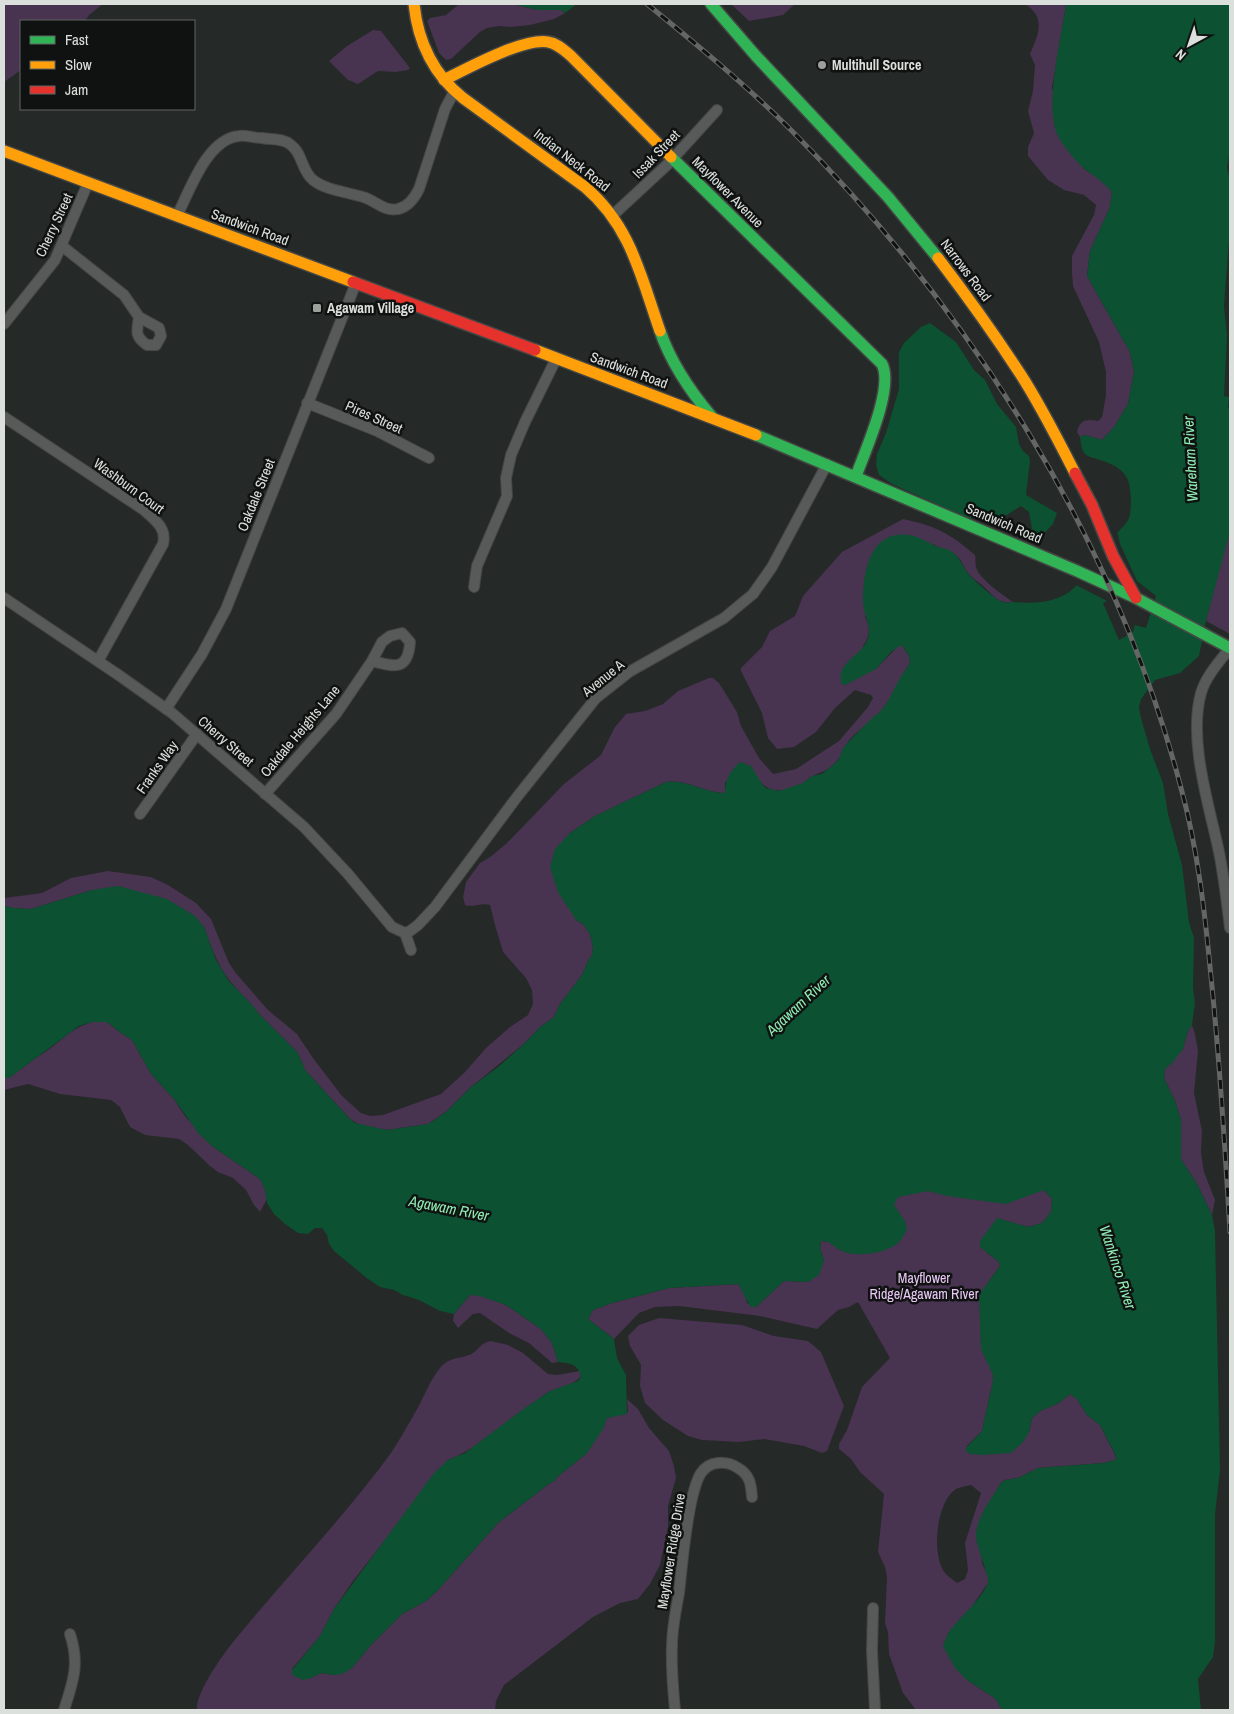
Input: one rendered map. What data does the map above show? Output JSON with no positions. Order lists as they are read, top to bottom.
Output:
{
  "streets": {
    "main road": [
      "Indian Neck Road",
      "Mayflower Avenue",
      "Sandwich Road",
      "Narrows Road"
    ],
    "street": [
      "Issak Street",
      "Cherry Street",
      "Pires Street",
      "Washburn Court",
      "Oakdale Street",
      "Avenue A",
      "Oakdale Heights Lane",
      "Franks Way",
      "Mayflower Ridge Drive"
    ]
  },
  "crossings": [
    ["Issak Street", "Indian Neck Road"],
    ["Issak Street", "Mayflower Avenue"],
    ["Indian Neck Road", "Mayflower Avenue"],
    ["Indian Neck Road", "Sandwich Road"],
    ["Mayflower Avenue", "Sandwich Road"],
    ["Cherry Street", "Sandwich Road"],
    ["Cherry Street", "Washburn Court"],
    ["Cherry Street", "Oakdale Street"],
    ["Cherry Street", "Avenue A"],
    ["Cherry Street", "Oakdale Heights Lane"],
    ["Cherry Street", "Franks Way"],
    ["Sandwich Road", "Narrows Road"],
    ["Sandwich Road", "Oakdale Street"],
    ["Sandwich Road", "Avenue A"],
    ["Pires Street", "Oakdale Street"]
  ],
  "water": ["Wareham River", "Agawam River", "Wankinco River"],
  "parks": ["Mayflower Ridge/Agawam River"],
  "places": {
    "other": ["Multihull Source"],
    "transit": ["Agawam Village"]
  },
  "legend": ["Fast", "Slow", "Jam"],
  "north": "bottom left"
}
